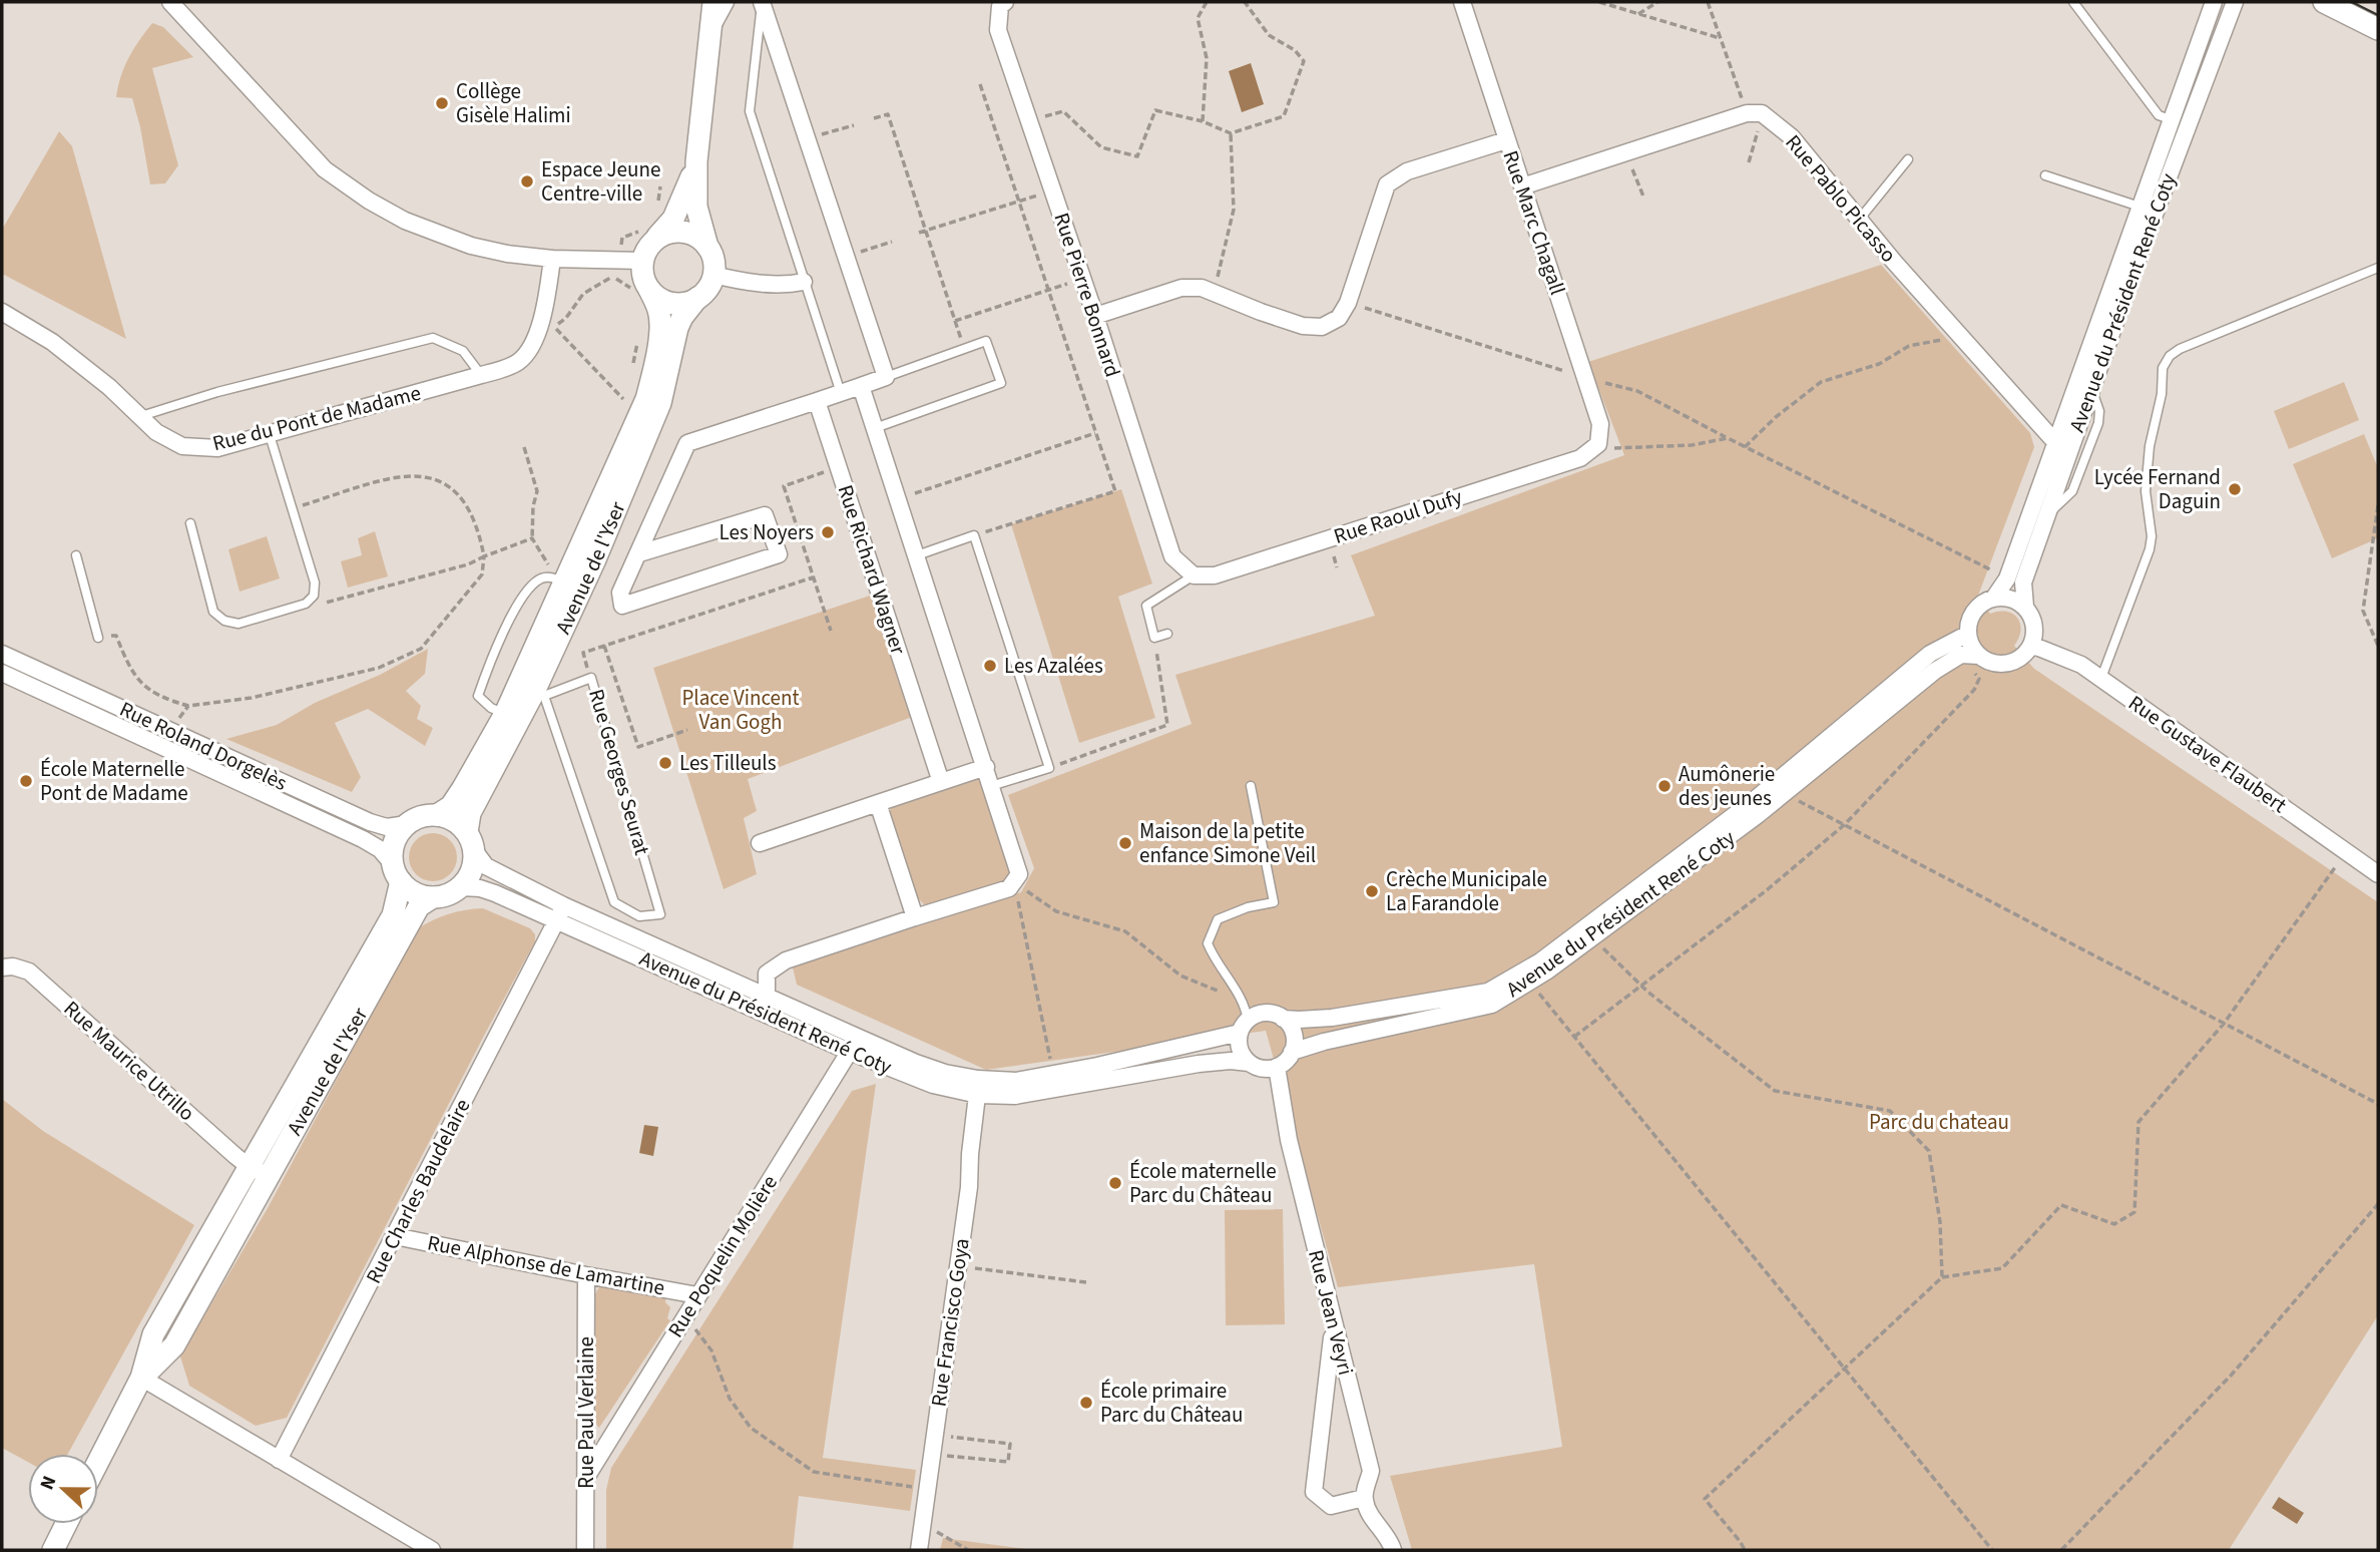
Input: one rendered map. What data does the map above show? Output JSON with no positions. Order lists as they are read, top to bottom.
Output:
{
  "streets": {
    "main road": ["Avenue de l'Yser"],
    "street": [
      "Rue Pablo Picasso",
      "Rue Marc Chagall",
      "Rue Pierre Bonnard",
      "Avenue du Président René Coty",
      "Rue du Pont de Madame",
      "Rue Raoul Dufy",
      "Rue Richard Wagner",
      "Rue Roland Dorgelès",
      "Rue Gustave Flaubert",
      "Rue Maurice Utrillo",
      "Rue Charles Baudelaire",
      "Rue Poquelin Molière",
      "Rue Alphonse de Lamartine",
      "Rue Jean Veyri",
      "Rue Francisco Goya",
      "Rue Paul Verlaine"
    ],
    "lane": ["Rue Georges Seurat"]
  },
  "crossings": [
    ["Rue Pablo Picasso", "Avenue du Président René Coty"],
    ["Rue Marc Chagall", "Rue Raoul Dufy"],
    ["Rue Pierre Bonnard", "Rue Raoul Dufy"],
    ["Avenue du Président René Coty", "Avenue de l'Yser"],
    ["Avenue du Président René Coty", "Rue Roland Dorgelès"],
    ["Avenue du Président René Coty", "Rue Gustave Flaubert"],
    ["Avenue du Président René Coty", "Rue Charles Baudelaire"],
    ["Avenue du Président René Coty", "Rue Poquelin Molière"],
    ["Avenue du Président René Coty", "Rue Jean Veyri"],
    ["Avenue du Président René Coty", "Rue Francisco Goya"],
    ["Avenue de l'Yser", "Rue Roland Dorgelès"],
    ["Avenue de l'Yser", "Rue Georges Seurat"],
    ["Avenue de l'Yser", "Rue Maurice Utrillo"],
    ["Rue Charles Baudelaire", "Rue Alphonse de Lamartine"],
    ["Rue Poquelin Molière", "Rue Alphonse de Lamartine"],
    ["Rue Poquelin Molière", "Rue Paul Verlaine"],
    ["Rue Alphonse de Lamartine", "Rue Paul Verlaine"]
  ],
  "parks": ["Place Vincent Van Gogh", "Parc du chateau"],
  "places": [
    "Collège Gisèle Halimi",
    "Espace Jeune Centre-ville",
    "Lycée Fernand Daguin",
    "Les Noyers",
    "Les Azalées",
    "Les Tilleuls",
    "École Maternelle Pont de Madame",
    "Aumônerie des jeunes",
    "Maison de la petite enfance Simone Veil",
    "Crèche Municipale La Farandole",
    "École maternelle Parc du Château",
    "École primaire Parc du Château"
  ],
  "north": "left"
}
